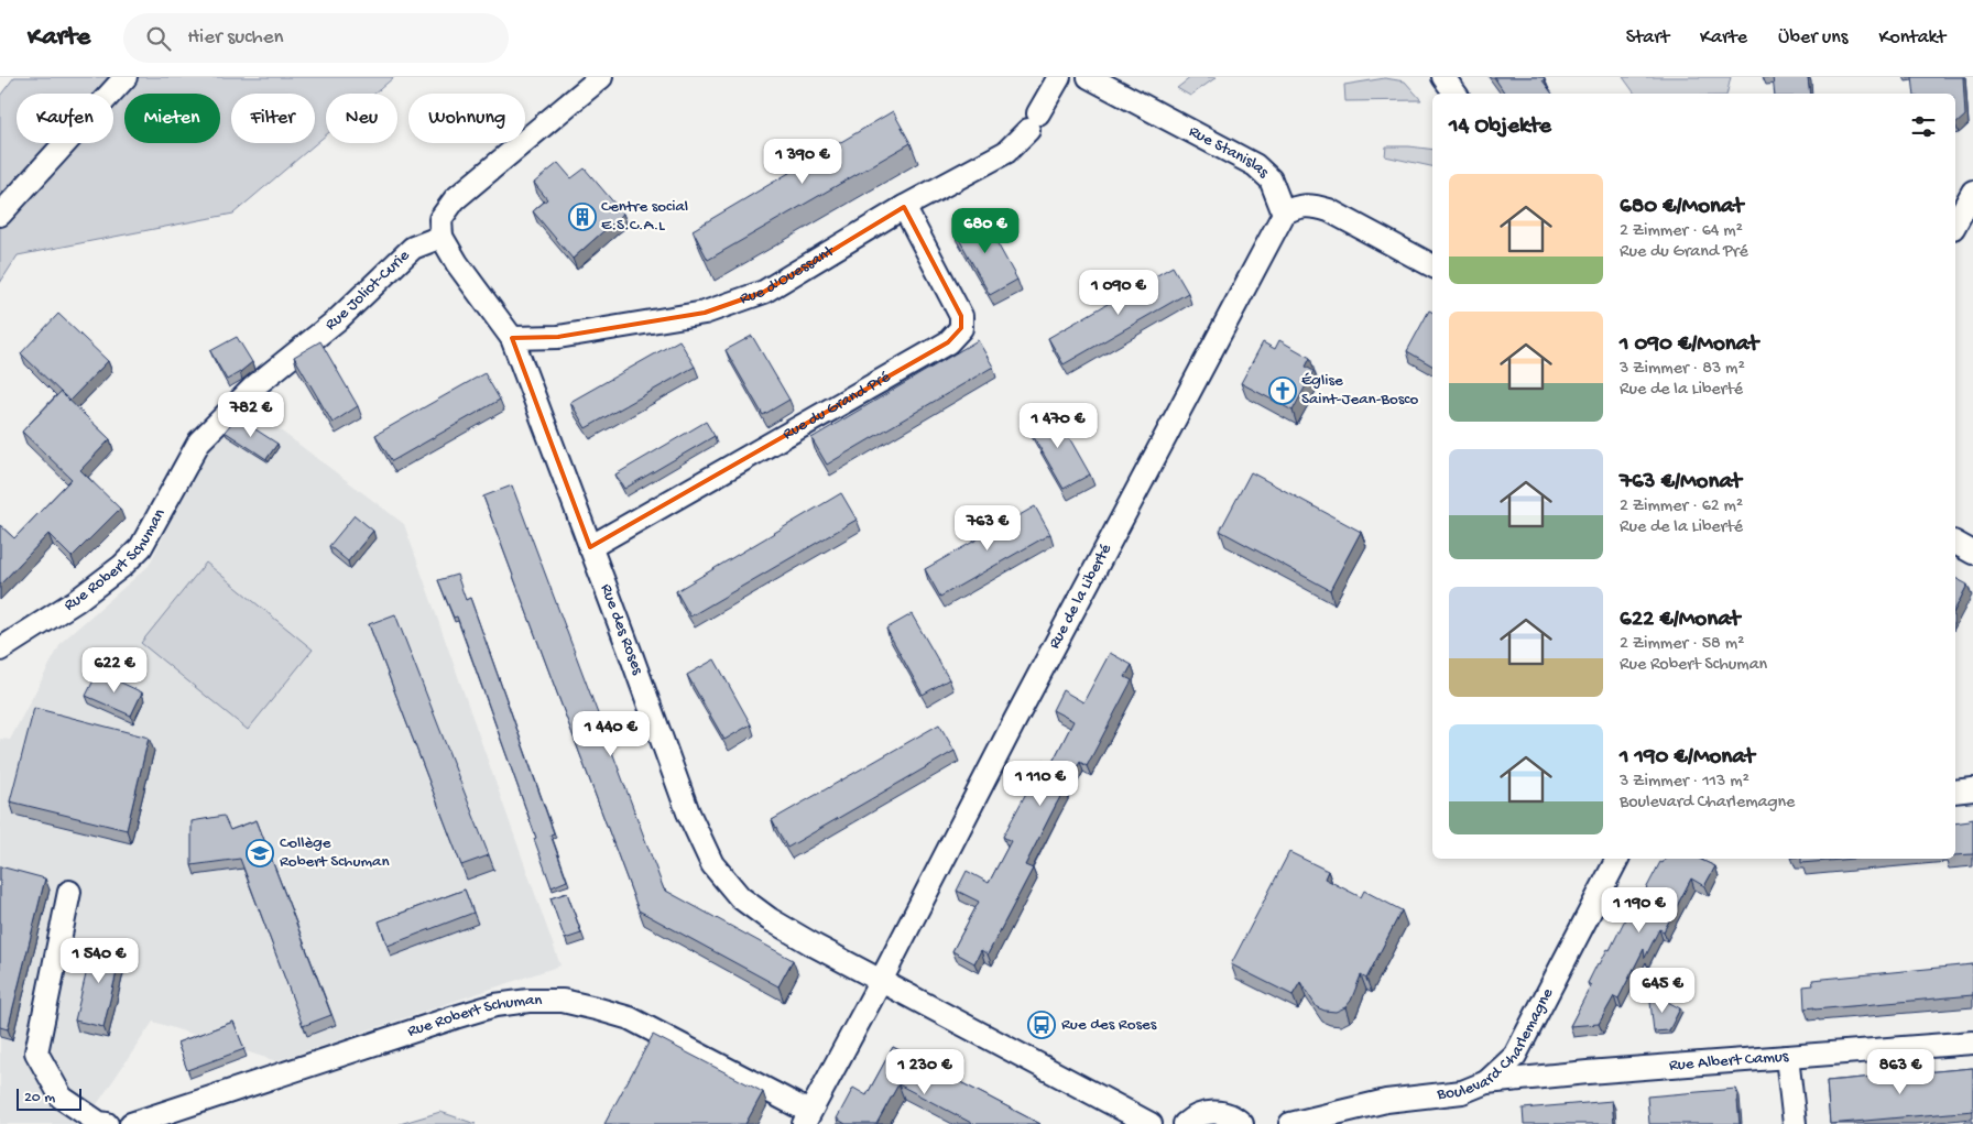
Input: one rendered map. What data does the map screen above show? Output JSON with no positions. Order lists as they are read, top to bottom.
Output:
{
  "streets": {
    "street": [
      "Rue Stanislas",
      "Rue d'Ouessant",
      "Rue Joliot-Curie",
      "Rue du Grand Pré",
      "Rue Robert Schuman",
      "Rue de la Liberté",
      "Rue des Roses",
      "Boulevard Charlemagne",
      "Rue Albert Camus"
    ]
  },
  "crossings": [
    ["Rue Stanislas", "Rue de la Liberté"],
    ["Rue d'Ouessant", "Rue du Grand Pré"],
    ["Rue d'Ouessant", "Rue des Roses"],
    ["Rue Joliot-Curie", "Rue Robert Schuman"],
    ["Rue Joliot-Curie", "Rue des Roses"],
    ["Rue du Grand Pré", "Rue des Roses"],
    ["Rue Robert Schuman", "Rue de la Liberté"],
    ["Rue de la Liberté", "Rue des Roses"],
    ["Boulevard Charlemagne", "Rue Albert Camus"]
  ],
  "places": {
    "building": ["Centre social E.S.C.A.L"],
    "church": ["Église Saint-Jean-Bosco"],
    "school or university": ["Collège Robert Schuman"],
    "bus stop": ["Rue des Roses"]
  },
  "scale_bar": "20 m",
  "page": {
    "header": "Karte",
    "search": "Hier suchen",
    "nav": [
      "Start",
      "Karte",
      "Über uns",
      "Kontakt"
    ],
    "chip": [
      "Kaufen",
      "Mieten",
      "Filter",
      "Neu",
      "Wohnung"
    ],
    "heading": "14 Objekte",
    "price": [
      "1 390 €",
      "680 €",
      "1 090 €",
      "782 €",
      "1 470 €",
      "763 €",
      "622 €",
      "1 440 €",
      "1 110 €",
      "1 190 €",
      "1 540 €",
      "645 €",
      "1 230 €",
      "863 €"
    ],
    "list": [
      {
        "name": "680 €/Monat",
        "note": "2 Zimmer · 64 m² · Rue du Grand Pré"
      },
      {
        "name": "1 090 €/Monat",
        "note": "3 Zimmer · 83 m² · Rue de la Liberté"
      },
      {
        "name": "763 €/Monat",
        "note": "2 Zimmer · 62 m² · Rue de la Liberté"
      },
      {
        "name": "622 €/Monat",
        "note": "2 Zimmer · 58 m² · Rue Robert Schuman"
      },
      {
        "name": "1 190 €/Monat",
        "note": "3 Zimmer · 113 m² · Boulevard Charlemagne"
      }
    ],
    "scale": "20 m"
  }
}
